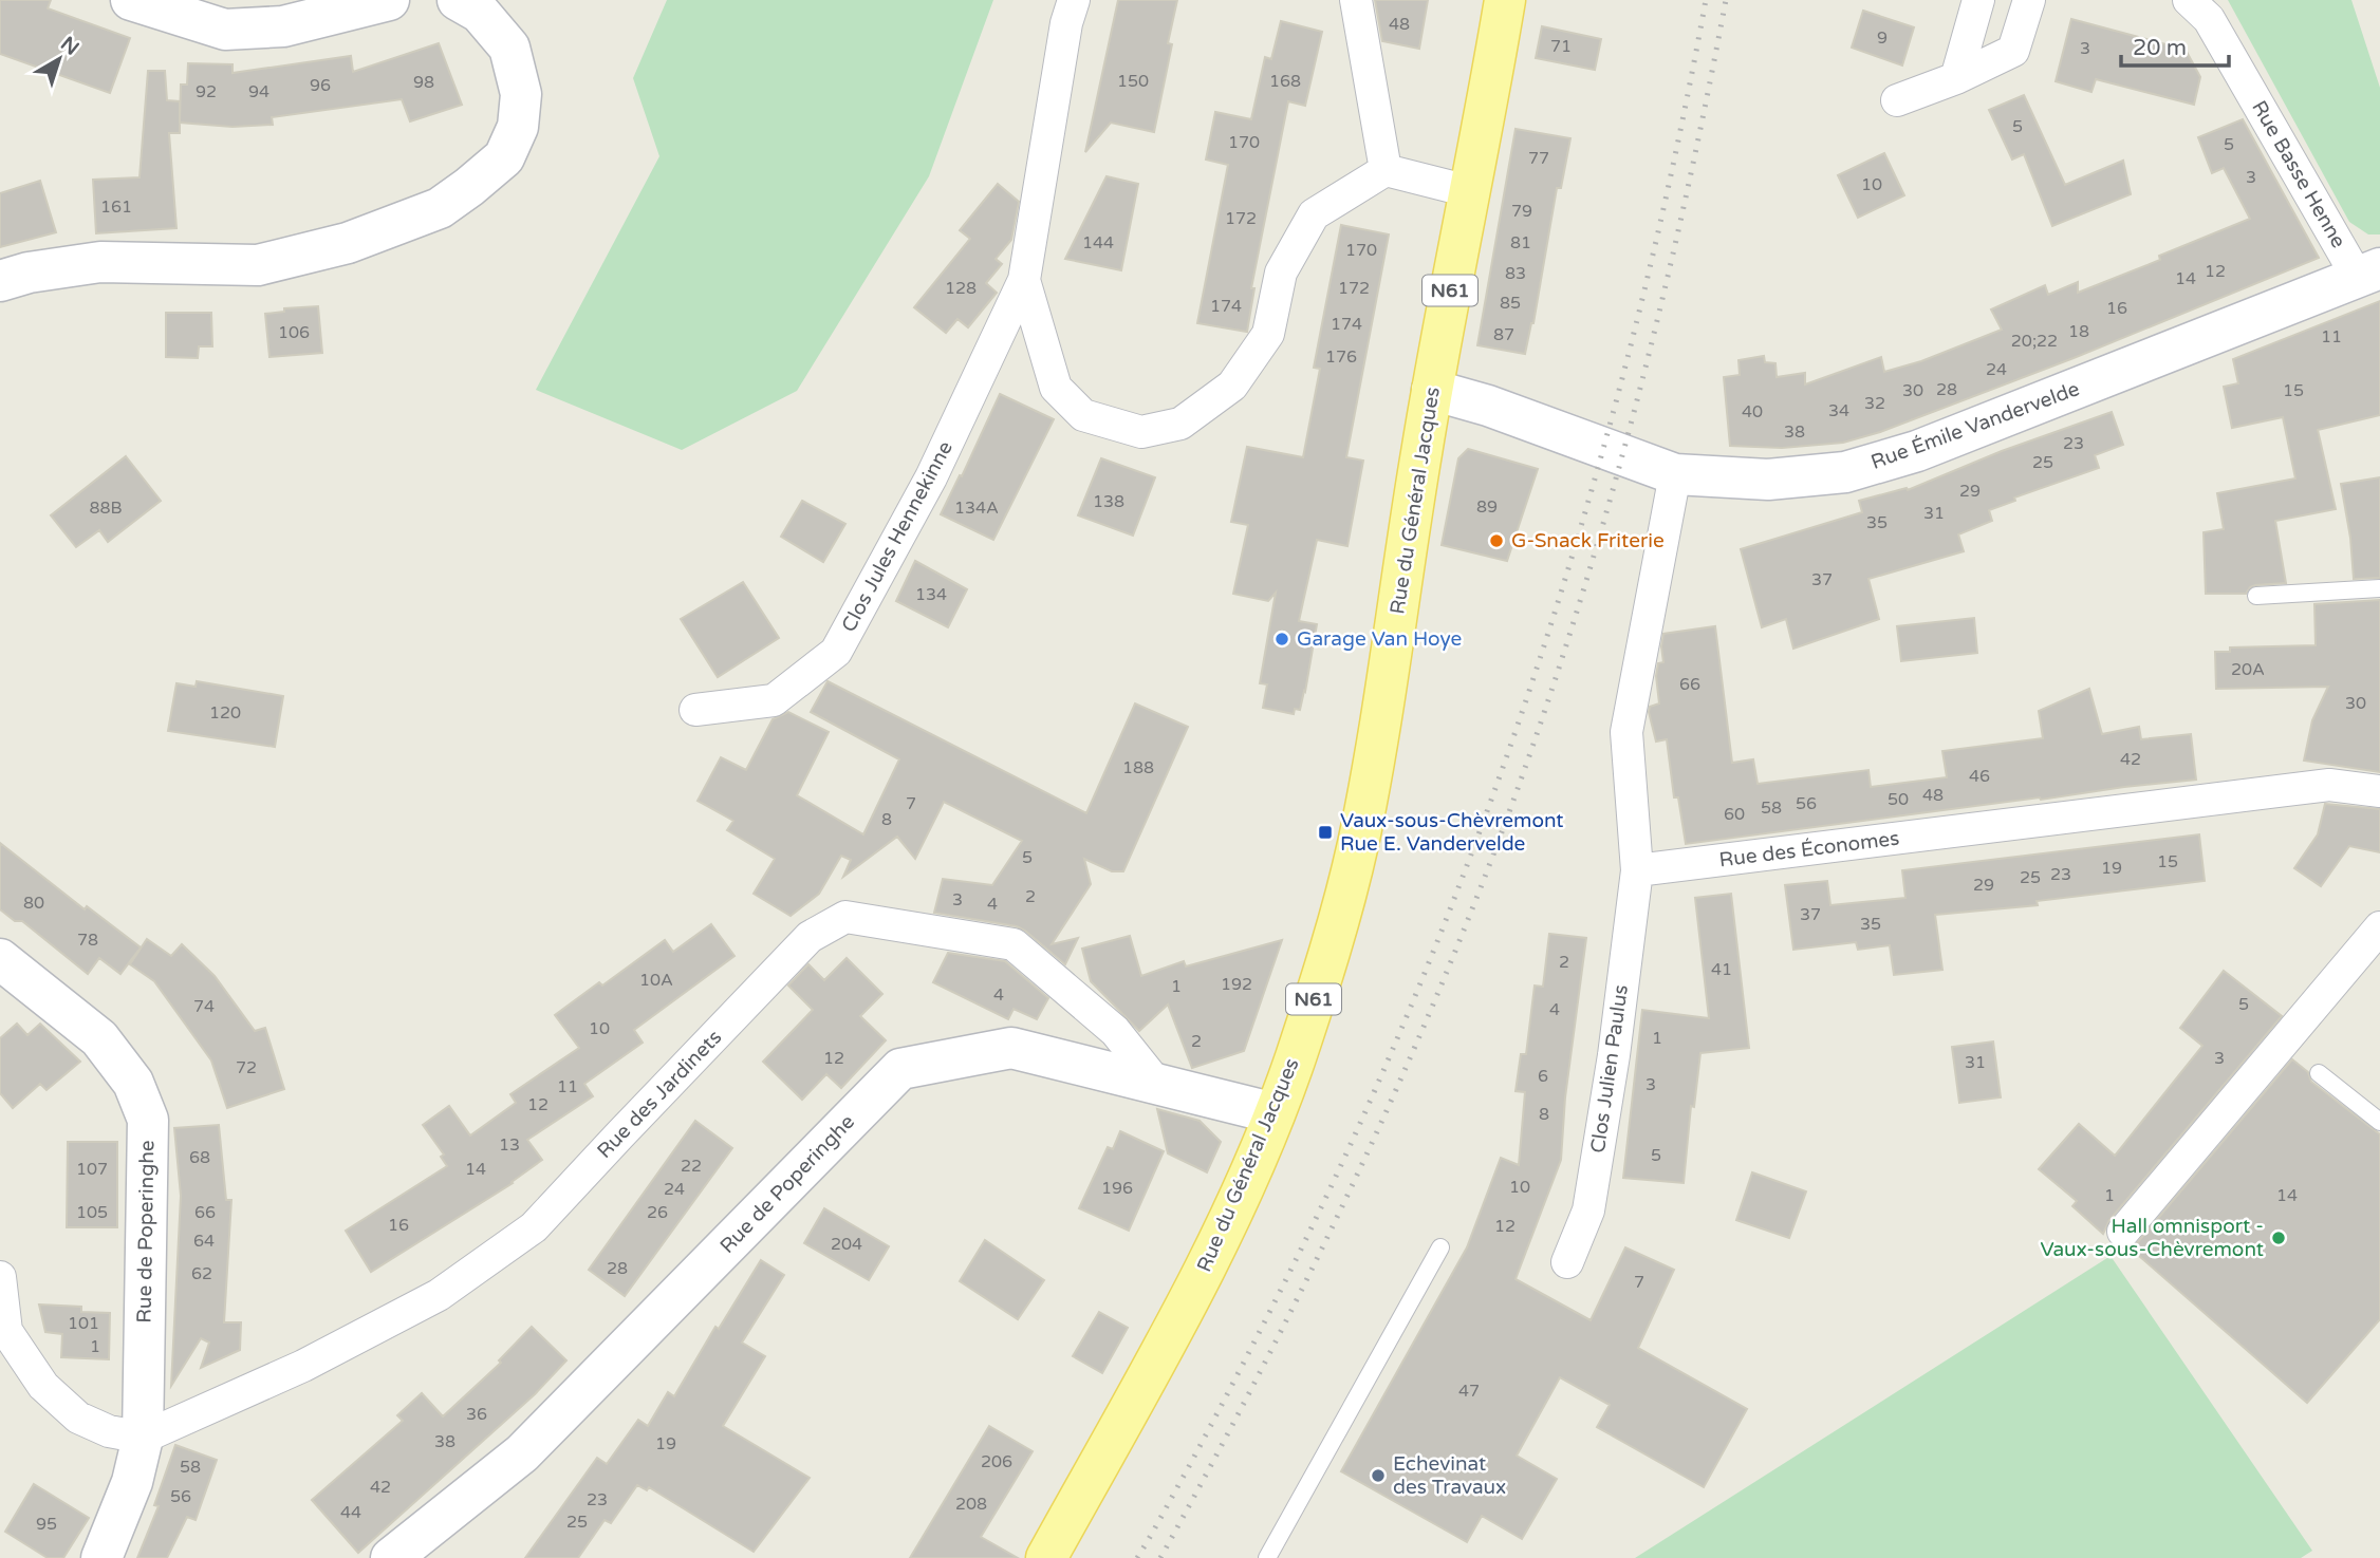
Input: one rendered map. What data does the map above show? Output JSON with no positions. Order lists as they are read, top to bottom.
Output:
{
  "streets": {
    "main road": ["N61", "Rue du Général Jacques"],
    "street": [
      "Rue Basse Henne",
      "Rue Émile Vandervelde",
      "Clos Jules Hennekinne",
      "Rue des Économes",
      "Clos Julien Paulus",
      "Rue des Jardinets",
      "Rue de Poperinghe"
    ]
  },
  "crossings": [
    ["Rue Basse Henne", "Rue Émile Vandervelde"],
    ["Rue Émile Vandervelde", "Rue du Général Jacques"],
    ["Rue du Général Jacques", "Rue de Poperinghe"],
    ["Rue des Économes", "Clos Julien Paulus"],
    ["Rue des Jardinets", "Rue de Poperinghe"]
  ],
  "places": {
    "other": [
      "G-Snack Friterie",
      "Garage Van Hoye",
      "Hall omnisport - Vaux-sous-Chèvremont",
      "Echevinat des Travaux"
    ],
    "transit": ["Vaux-sous-Chèvremont Rue E. Vandervelde"]
  },
  "house_numbers": [
    "48",
    "9",
    "71",
    "3",
    "150",
    "168",
    "98",
    "96",
    "92",
    "94",
    "5",
    "170",
    "5",
    "77",
    "3",
    "10",
    "161",
    "79",
    "172",
    "144",
    "81",
    "170",
    "12",
    "83",
    "14",
    "128",
    "172",
    "85",
    "174",
    "16",
    "174",
    "18",
    "106",
    "87",
    "11",
    "20;22",
    "176",
    "24",
    "28",
    "30",
    "15",
    "32",
    "34",
    "40",
    "38",
    "23",
    "25",
    "29",
    "138",
    "89",
    "88B",
    "134A",
    "31",
    "35",
    "37",
    "134",
    "20A",
    "66",
    "30",
    "120",
    "42",
    "188",
    "46",
    "48",
    "50",
    "7",
    "56",
    "58",
    "60",
    "8",
    "5",
    "15",
    "19",
    "23",
    "25",
    "29",
    "2",
    "3",
    "80",
    "4",
    "37",
    "35",
    "78",
    "2",
    "41",
    "10A",
    "192",
    "1",
    "4",
    "5",
    "74",
    "4",
    "10",
    "1",
    "2",
    "12",
    "3",
    "31",
    "72",
    "6",
    "3",
    "11",
    "12",
    "8",
    "13",
    "5",
    "68",
    "22",
    "107",
    "14",
    "10",
    "196",
    "24",
    "1",
    "14",
    "105",
    "66",
    "26",
    "16",
    "12",
    "64",
    "204",
    "28",
    "62",
    "7",
    "101",
    "1",
    "47",
    "36",
    "38",
    "19",
    "206",
    "58",
    "42",
    "56",
    "23",
    "208",
    "44",
    "25",
    "95"
  ],
  "scale_bar": "20 m",
  "north": "top right"
}
